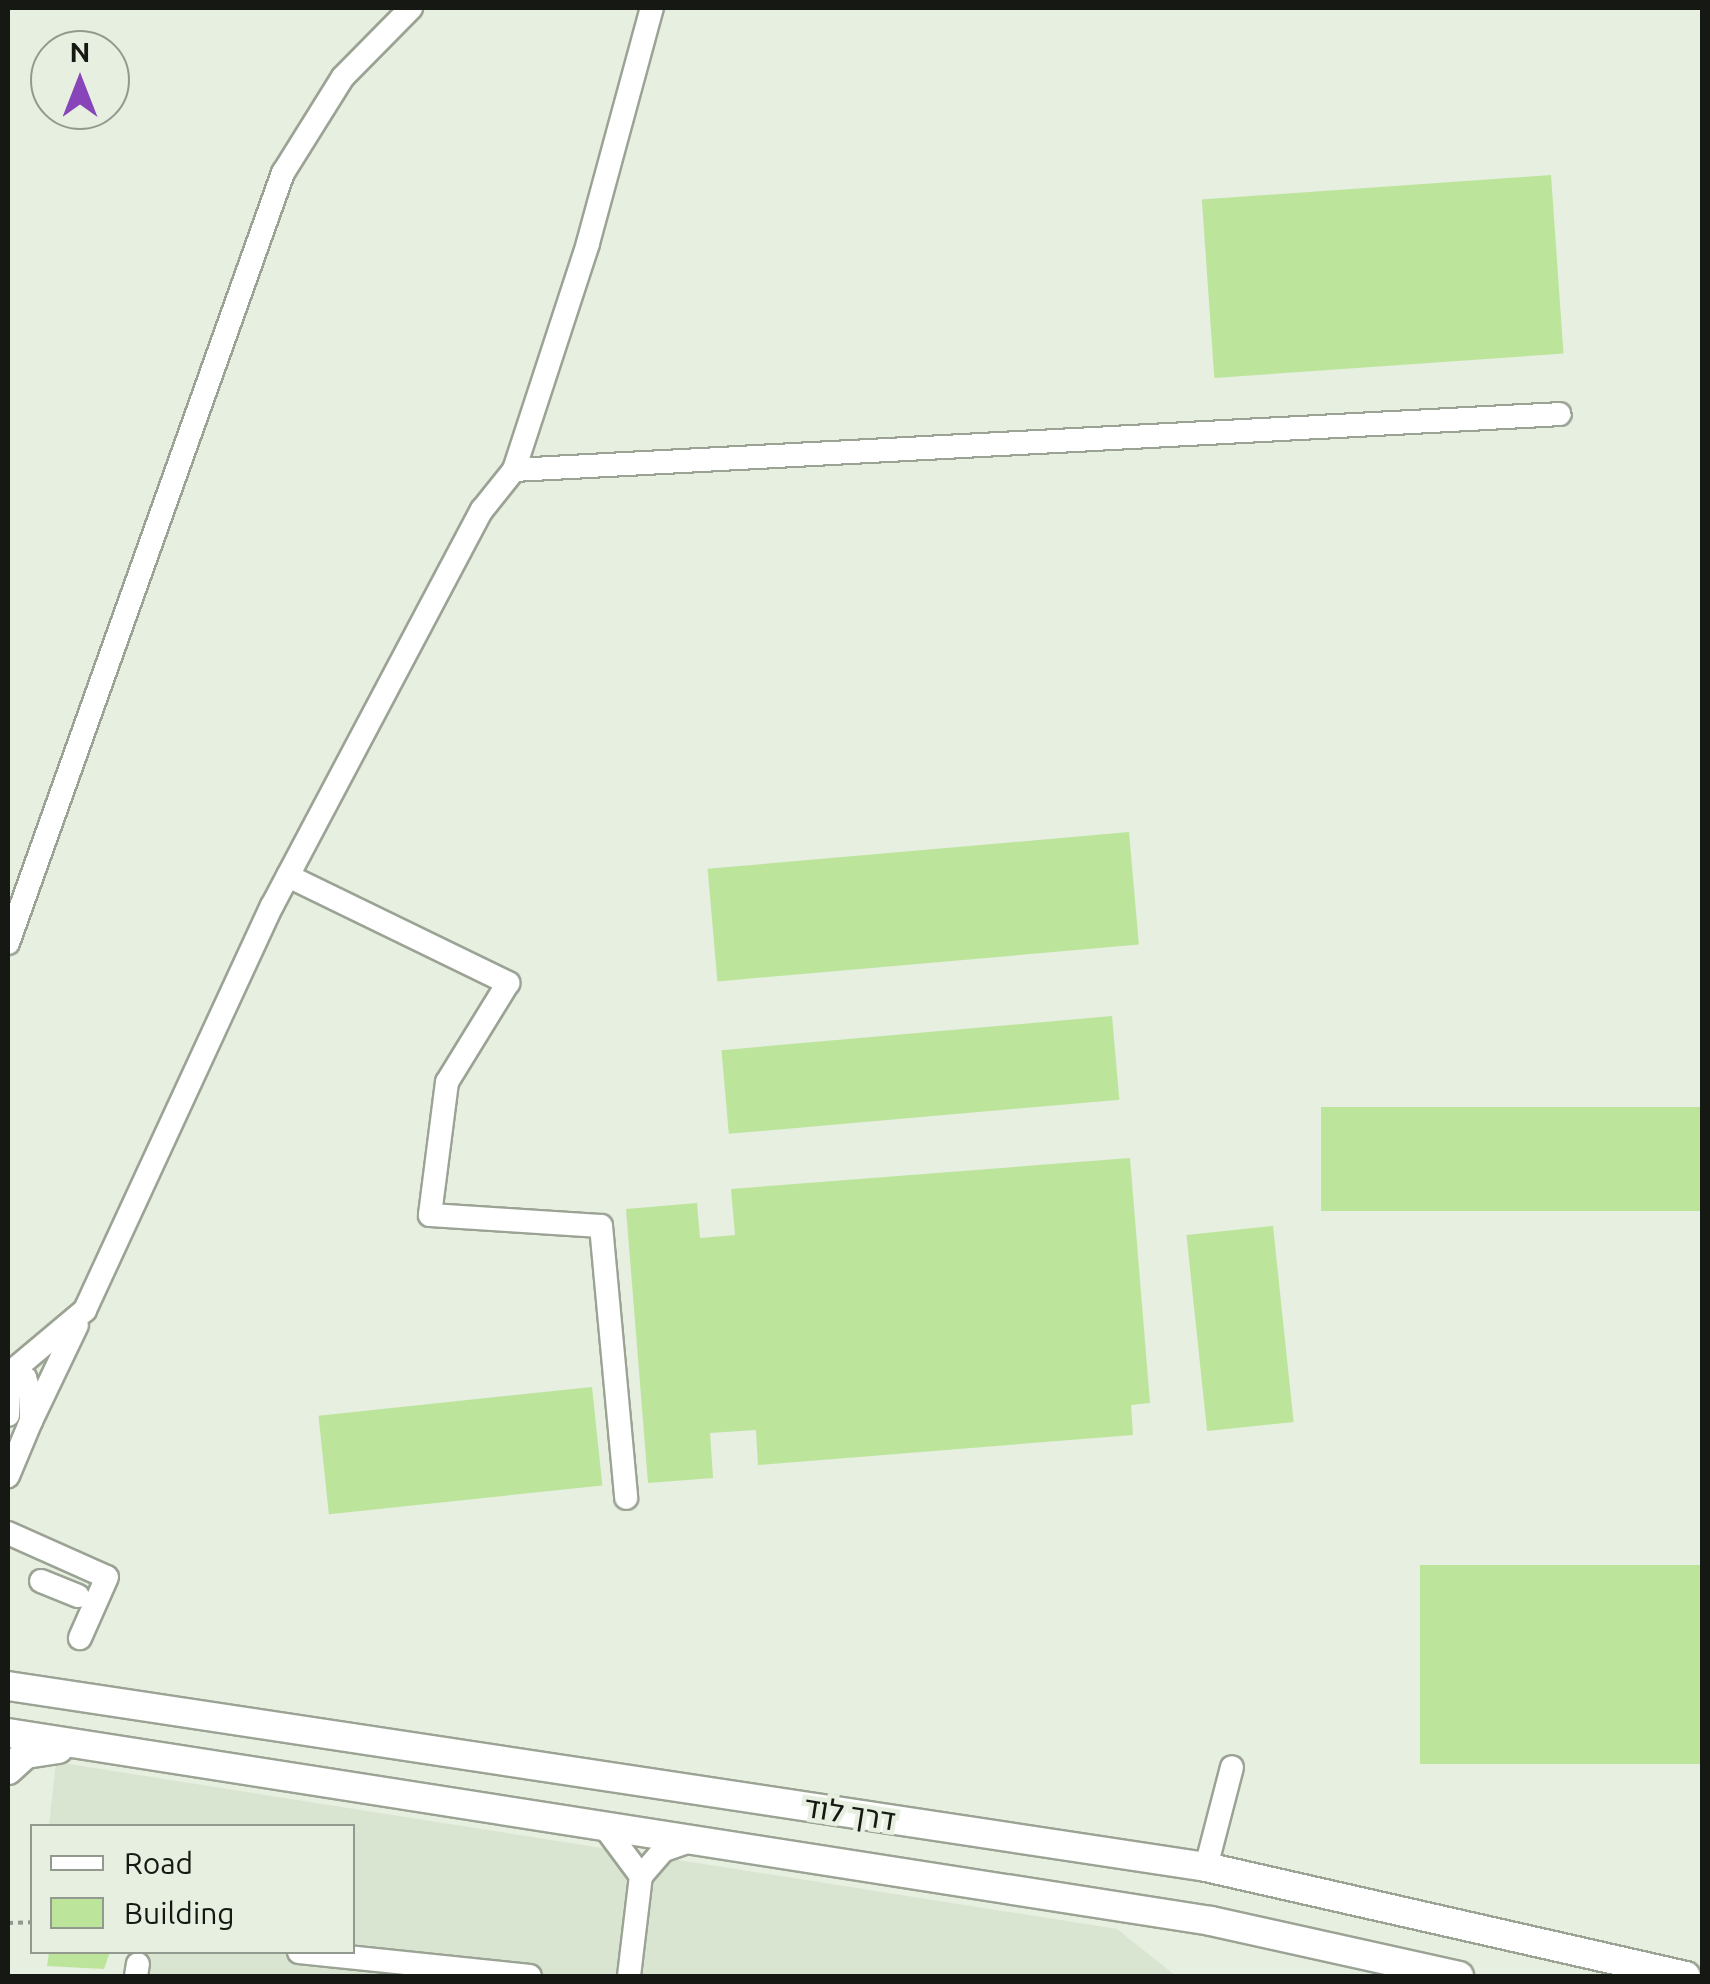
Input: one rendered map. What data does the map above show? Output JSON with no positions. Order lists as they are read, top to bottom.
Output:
{
  "streets": {
    "main road": ["דרך לוד"]
  },
  "legend": ["Road", "Building"],
  "north": "top"
}
